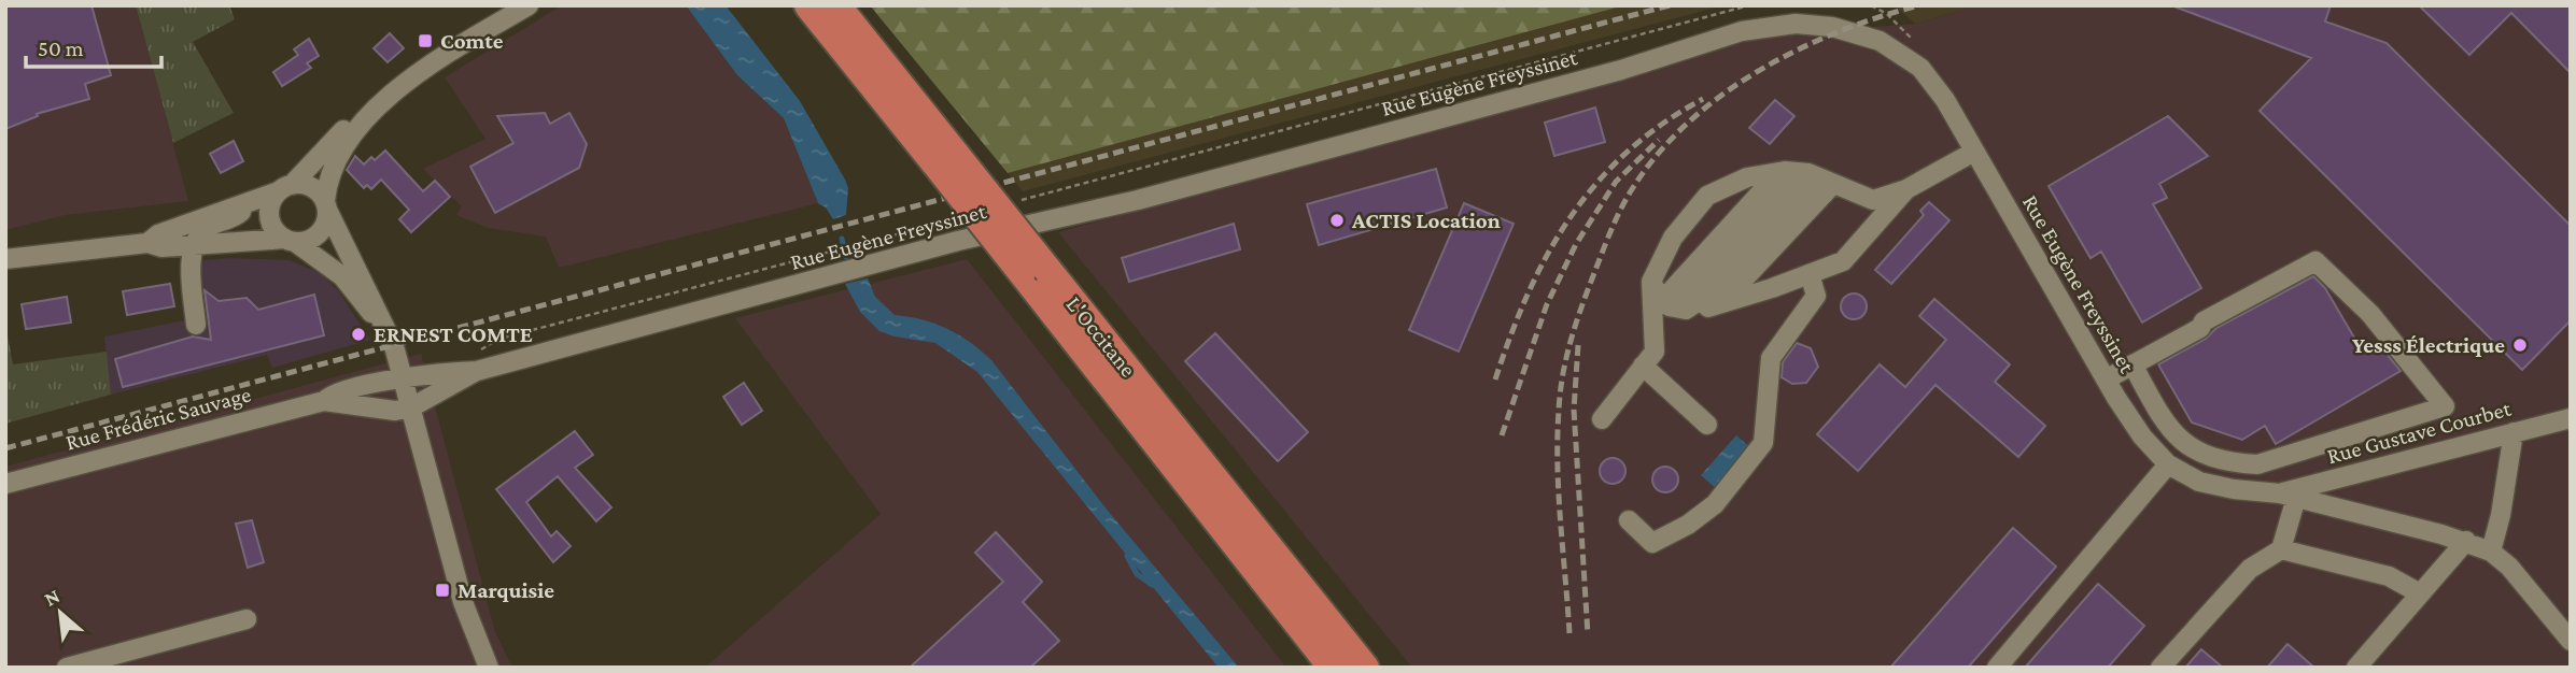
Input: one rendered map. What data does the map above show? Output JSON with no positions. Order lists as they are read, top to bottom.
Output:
{
  "streets": {
    "highway": ["L'Occitane"],
    "street": ["Rue Eugène Freyssinet", "Rue Frédéric Sauvage", "Rue Gustave Courbet"]
  },
  "crossings": [
    ["Rue Eugène Freyssinet", "Rue Frédéric Sauvage"],
    ["Rue Eugène Freyssinet", "Rue Gustave Courbet"]
  ],
  "places": {
    "transit": ["Comte", "Marquisie"],
    "other": ["ACTIS Location", "ERNEST COMTE", "Yesss Électrique"]
  },
  "scale_bar": "50 m",
  "north": "top left"
}
